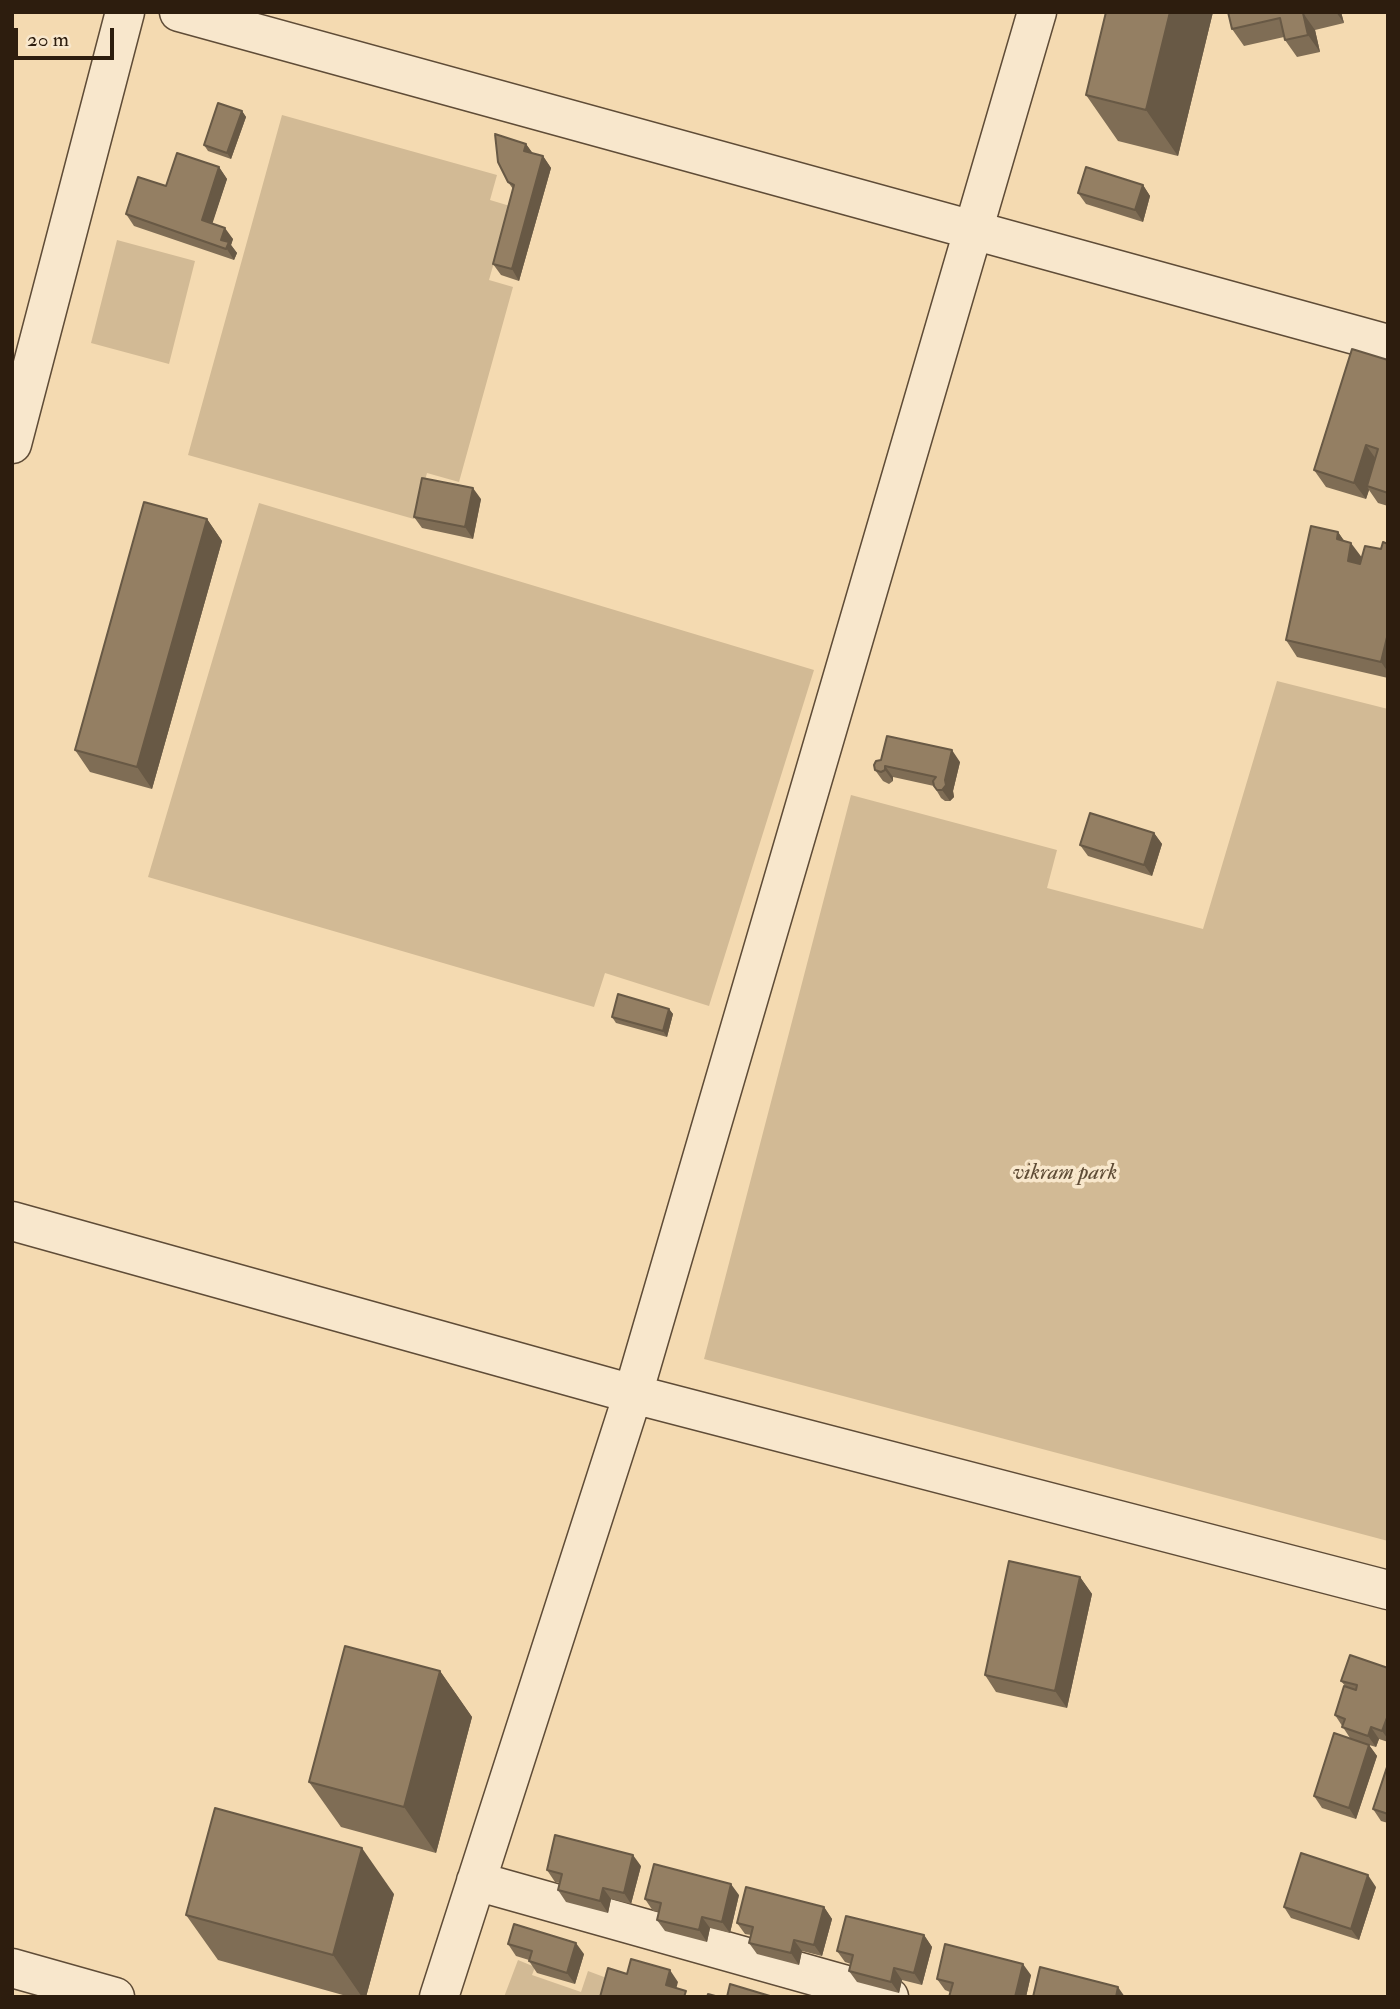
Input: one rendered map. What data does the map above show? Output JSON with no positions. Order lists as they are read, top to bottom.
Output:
{
  "parks": ["vikram park"],
  "scale_bar": "20 m"
}
